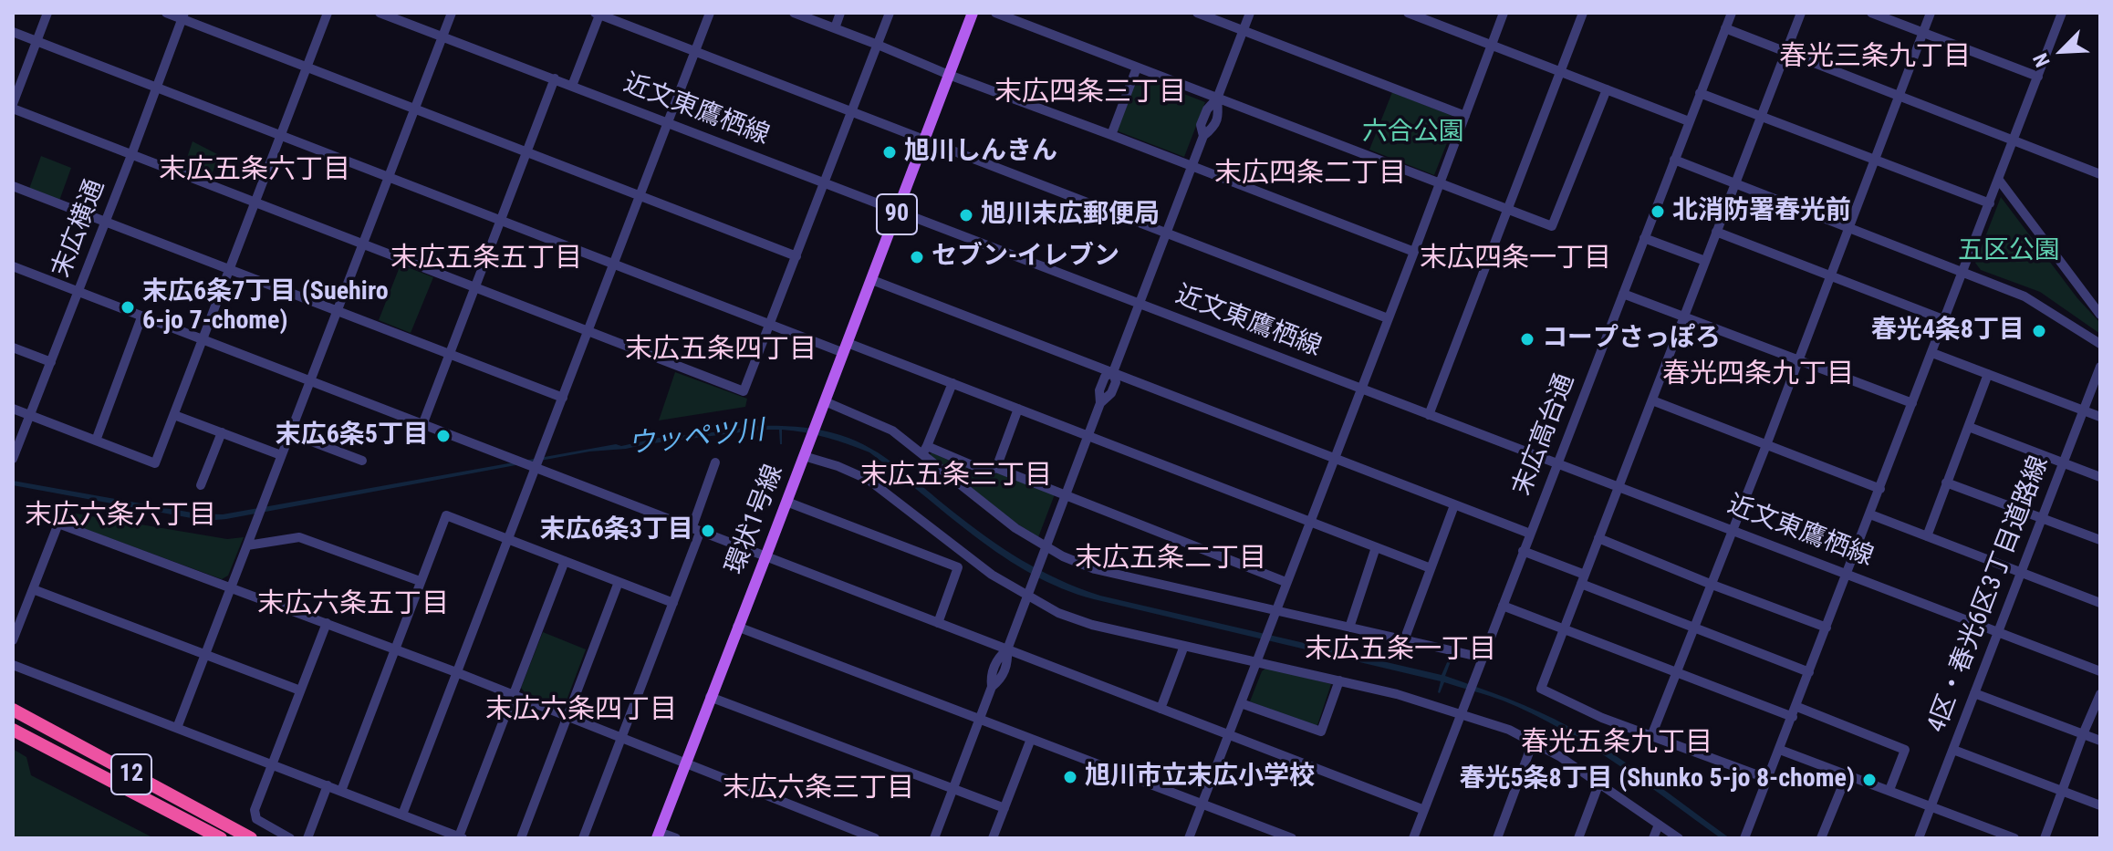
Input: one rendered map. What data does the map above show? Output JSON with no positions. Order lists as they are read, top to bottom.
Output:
{
  "streets": {
    "highway": ["12"],
    "main road": ["90", "環状1号線"],
    "street": [
      "近文東鷹栖線",
      "末広横通",
      "末広高台通",
      "4区・春光6区3丁目道路線"
    ]
  },
  "crossings": [
    ["近文東鷹栖線", "末広高台通"],
    ["近文東鷹栖線", "環状1号線"],
    ["近文東鷹栖線", "4区・春光6区3丁目道路線"]
  ],
  "districts": [
    "春光三条九丁目",
    "末広四条三丁目",
    "末広五条六丁目",
    "末広四条二丁目",
    "末広五条五丁目",
    "末広四条一丁目",
    "末広五条四丁目",
    "春光四条九丁目",
    "末広五条三丁目",
    "末広六条六丁目",
    "末広五条二丁目",
    "末広六条五丁目",
    "末広五条一丁目",
    "末広六条四丁目",
    "春光五条九丁目",
    "末広六条三丁目"
  ],
  "water": ["ウッペツ川"],
  "parks": ["六合公園", "五区公園"],
  "places": [
    "旭川しんきん",
    "北消防署春光前",
    "旭川末広郵便局",
    "セブン-イレブン",
    "末広6条7丁目 (Suehiro 6-jo 7-chome)",
    "春光4条8丁目",
    "コープさっぽろ",
    "末広6条5丁目",
    "末広6条3丁目",
    "旭川市立末広小学校",
    "春光5条8丁目 (Shunko 5-jo 8-chome)"
  ],
  "north": "bottom left"
}
